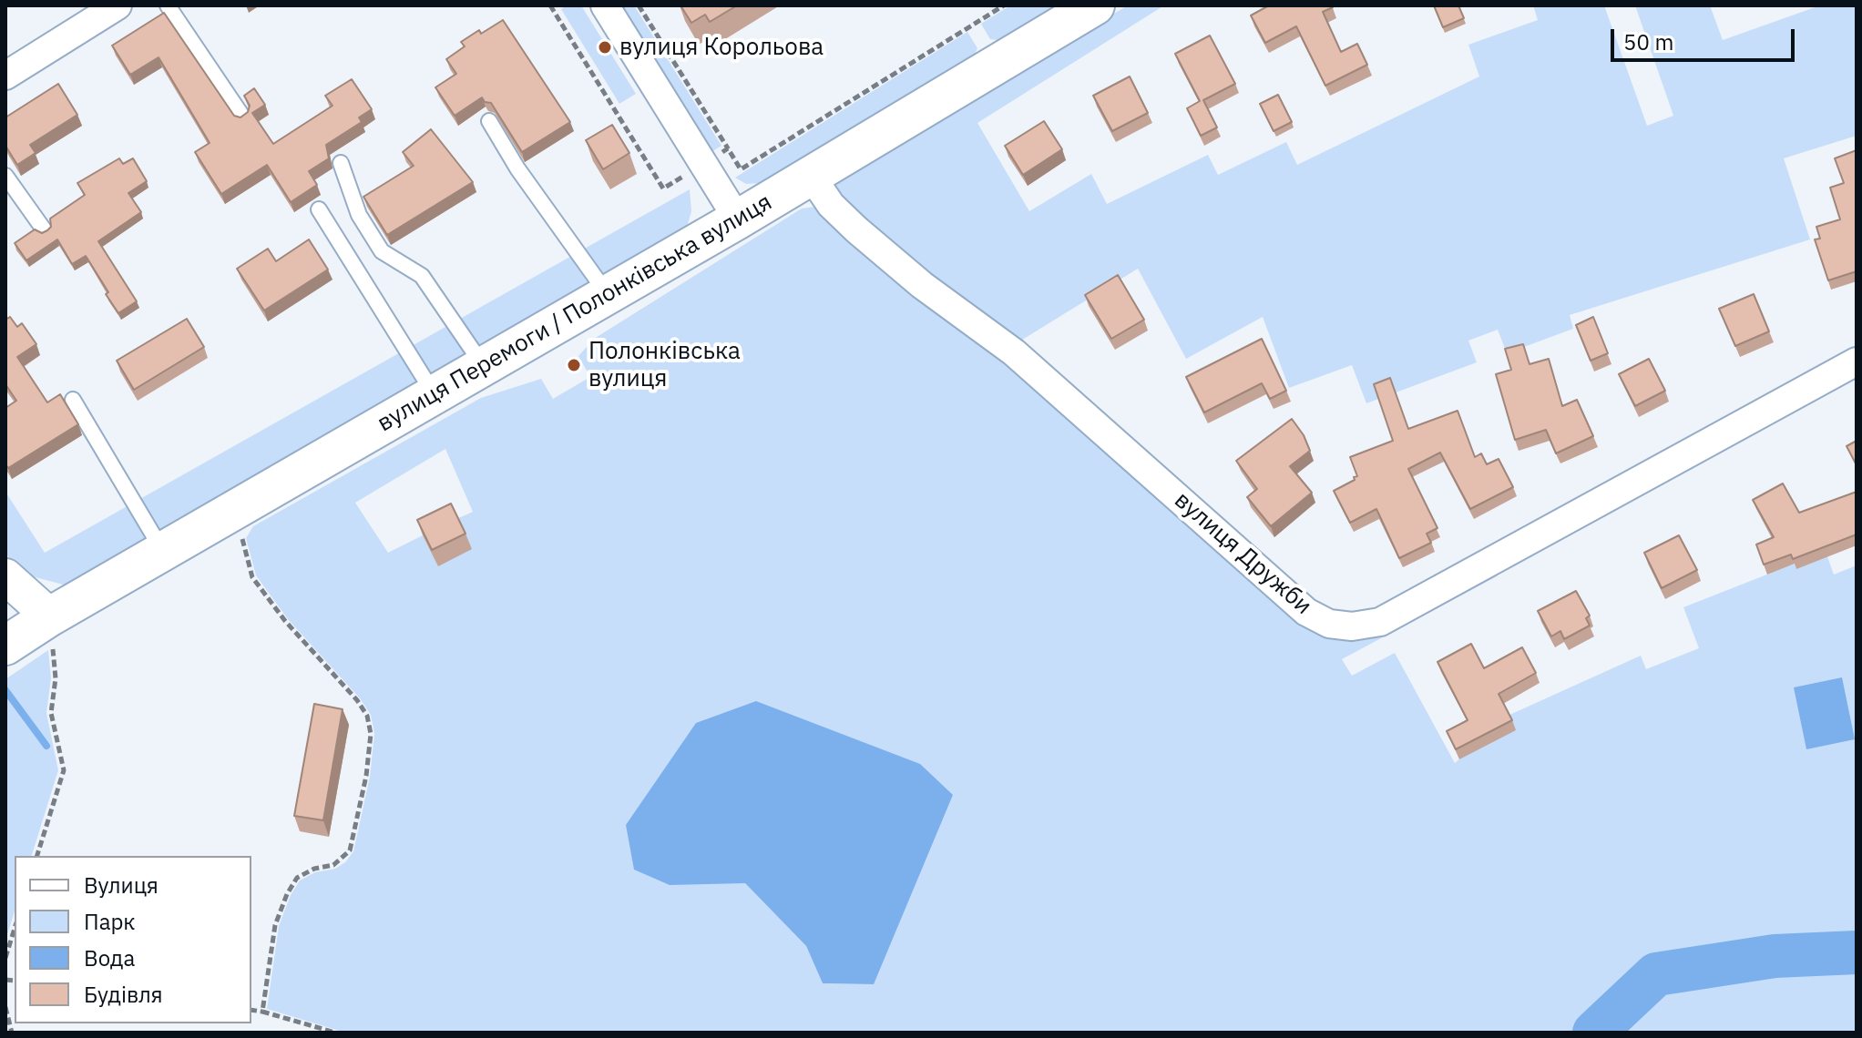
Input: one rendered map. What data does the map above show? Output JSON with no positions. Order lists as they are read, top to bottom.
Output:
{
  "streets": {
    "main road": ["вулиця Перемоги / Полонківська вулиця"],
    "street": ["вулиця Дружби"]
  },
  "crossings": [
    ["вулиця Перемоги / Полонківська вулиця", "вулиця Дружби"]
  ],
  "places": ["вулиця Корольова", "Полонківська вулиця"],
  "legend": [
    "Вулиця",
    "Парк",
    "Вода",
    "Будівля"
  ],
  "scale_bar": "50 m"
}
